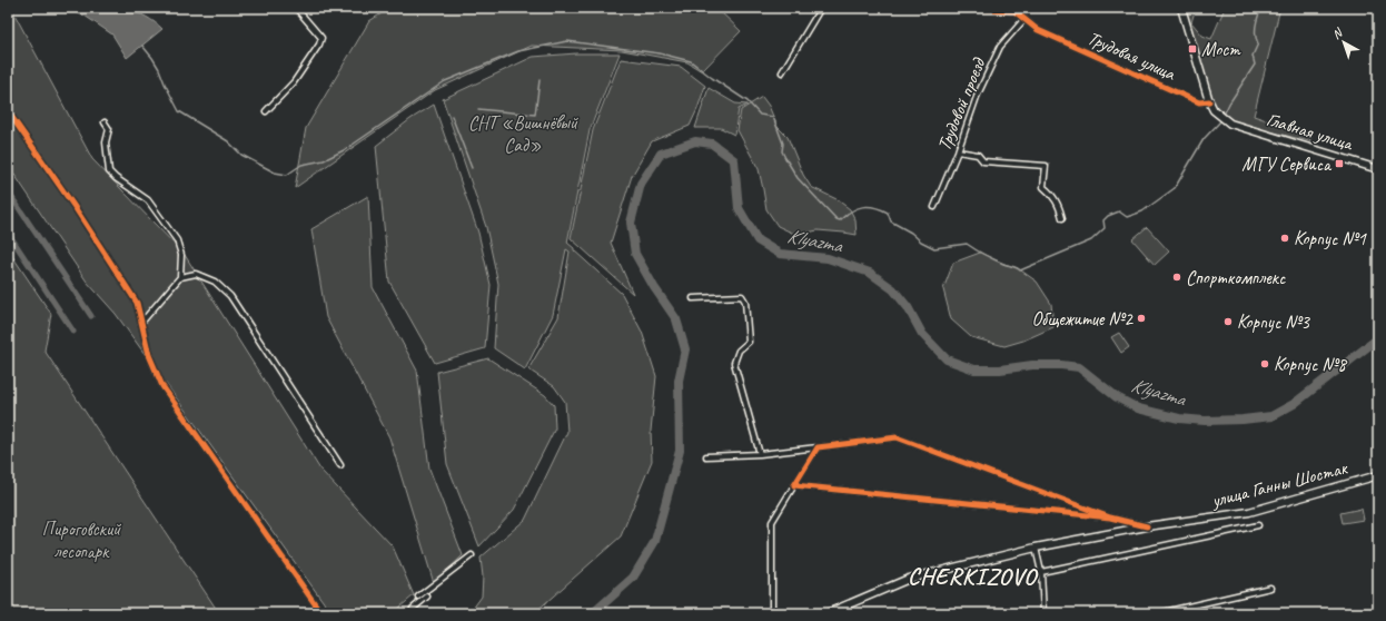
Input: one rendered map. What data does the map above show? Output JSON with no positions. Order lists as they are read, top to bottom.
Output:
{
  "streets": {
    "main road": ["Главная улица", "улица Ганны Шостак"],
    "street": ["Трудовая улица", "Трудовой проезд"]
  },
  "crossings": [
    ["Трудовая улица", "Трудовой проезд"],
    ["Трудовая улица", "Главная улица"]
  ],
  "districts": ["CHERKIZOVO"],
  "water": ["Klyazma"],
  "parks": ["СНТ «Вишнёвый Сад»", "Пироговский лесопарк"],
  "places": {
    "transit": ["Мост", "МГУ Сервиса"],
    "other": [
      "Корпус №1",
      "Спорткомплекс",
      "Общежитие №2",
      "Корпус №3",
      "Корпус №8"
    ]
  },
  "north": "top left"
}
